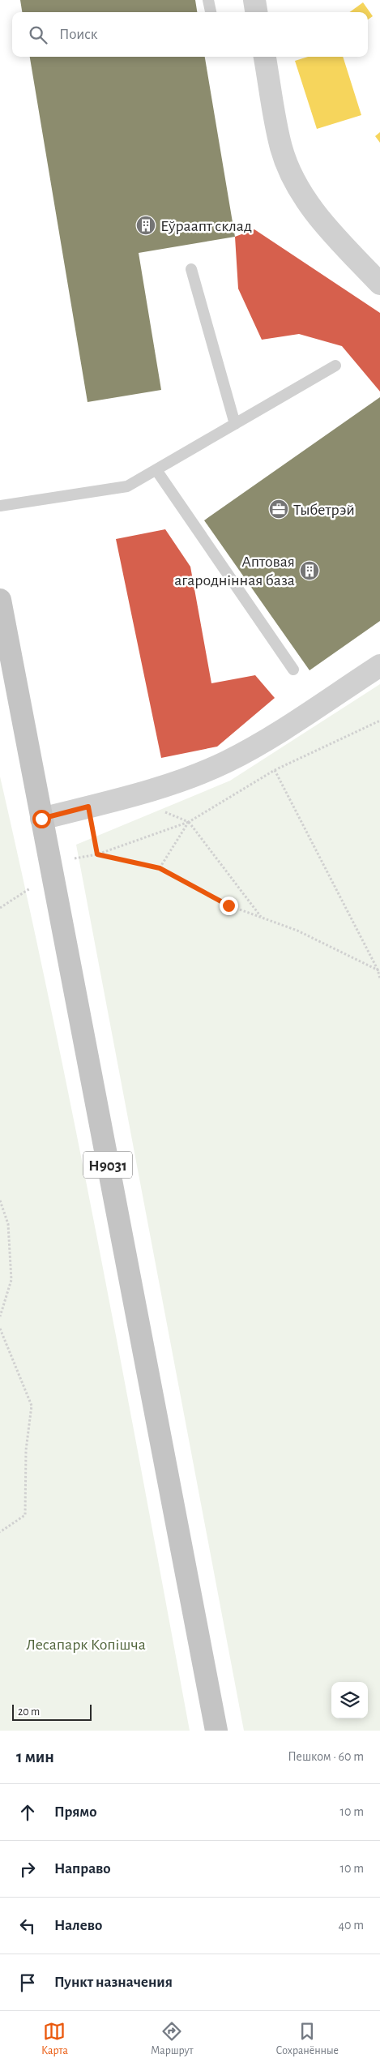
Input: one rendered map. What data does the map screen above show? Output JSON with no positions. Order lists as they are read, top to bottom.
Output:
{
  "streets": {
    "main road": ["Н9031"]
  },
  "parks": ["Лесапарк Копішча"],
  "places": {
    "building": ["Еўраапт склад", "Аптовая агароднінная база"],
    "office": ["Тыбетрэй"]
  },
  "scale_bar": "20 m",
  "page": {
    "search": "Поиск",
    "scale": "20 m",
    "heading": ["1 мин", "Пешком · 60 m"],
    "list": [
      ["Прямо", "10 m"],
      ["Направо", "10 m"],
      ["Налево", "40 m"],
      "Пункт назначения"
    ],
    "nav": ["Карта", "Маршрут", "Сохранённые"]
  }
}
